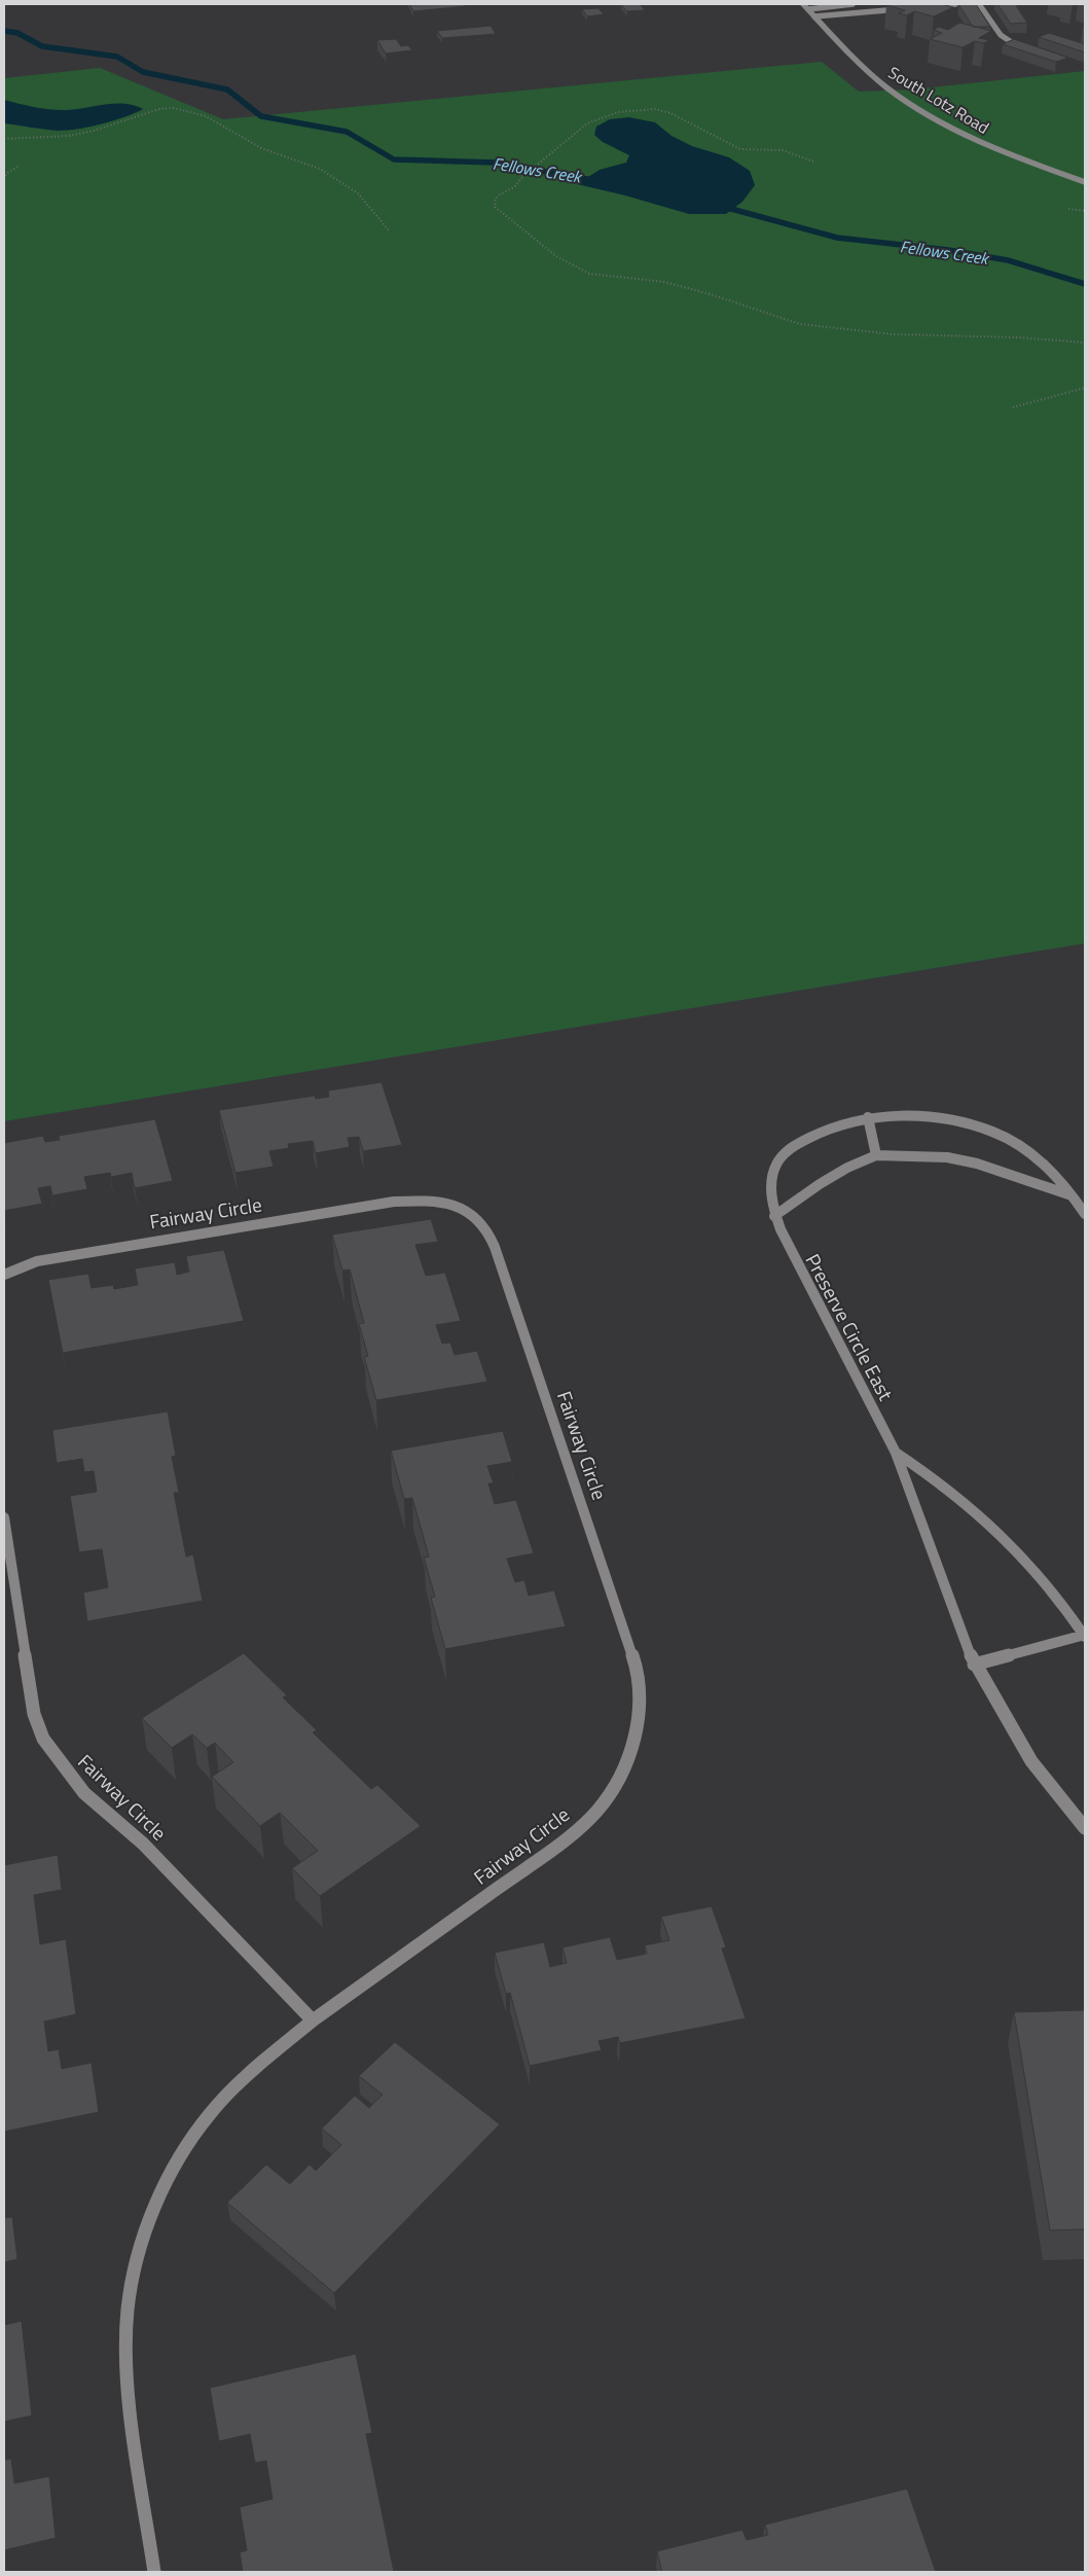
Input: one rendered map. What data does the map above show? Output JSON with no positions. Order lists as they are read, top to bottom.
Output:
{
  "streets": {
    "street": ["South Lotz Road", "Fairway Circle", "Preserve Circle East"]
  },
  "water": ["Fellows Creek"]
}
